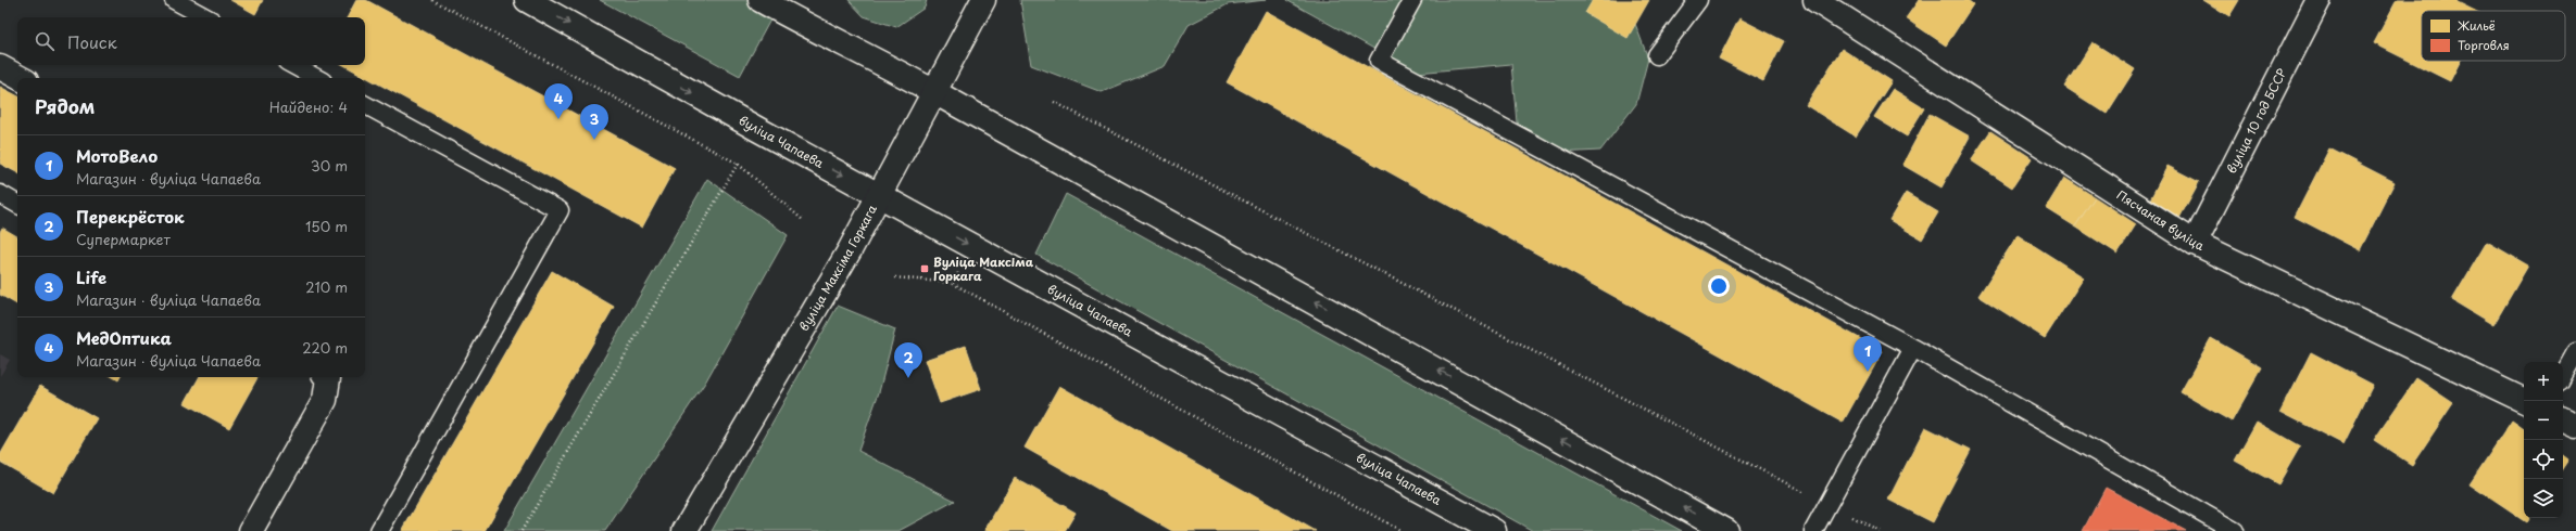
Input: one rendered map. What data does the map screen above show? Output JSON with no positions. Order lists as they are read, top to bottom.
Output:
{
  "streets": {
    "main road": [
      "вуліца 10 год БССР",
      "вуліца Чапаева",
      "Пясчаная вуліца",
      "вуліца Максіма Горкага"
    ]
  },
  "crossings": [
    ["вуліца 10 год БССР", "Пясчаная вуліца"],
    ["вуліца Чапаева", "вуліца Максіма Горкага"]
  ],
  "places": {
    "transit": ["Вуліца Максіма Горкага"]
  },
  "legend": ["Жильё", "Торговля"],
  "page": {
    "search": "Поиск",
    "heading": ["Рядом", "Найдено: 4"],
    "pins": [
      "4",
      "3",
      "1",
      "2"
    ],
    "list": [
      {
        "mark": "1",
        "name": "МотоВело",
        "note": "Магазин · вуліца Чапаева",
        "value": "30 m"
      },
      {
        "mark": "2",
        "name": "Перекрёсток",
        "note": "Супермаркет",
        "value": "150 m"
      },
      {
        "mark": "3",
        "name": "Life",
        "note": "Магазин · вуліца Чапаева",
        "value": "210 m"
      },
      {
        "mark": "4",
        "name": "МедОптика",
        "note": "Магазин · вуліца Чапаева",
        "value": "220 m"
      }
    ],
    "map_buttons": ["+", "−"]
  }
}
